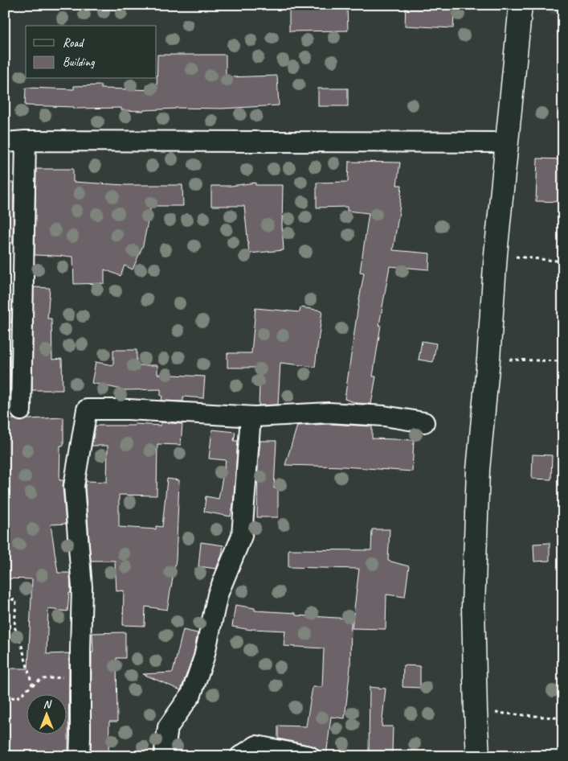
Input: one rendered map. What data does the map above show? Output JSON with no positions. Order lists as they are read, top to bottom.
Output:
{
  "legend": ["Road", "Building"],
  "north": "top"
}
